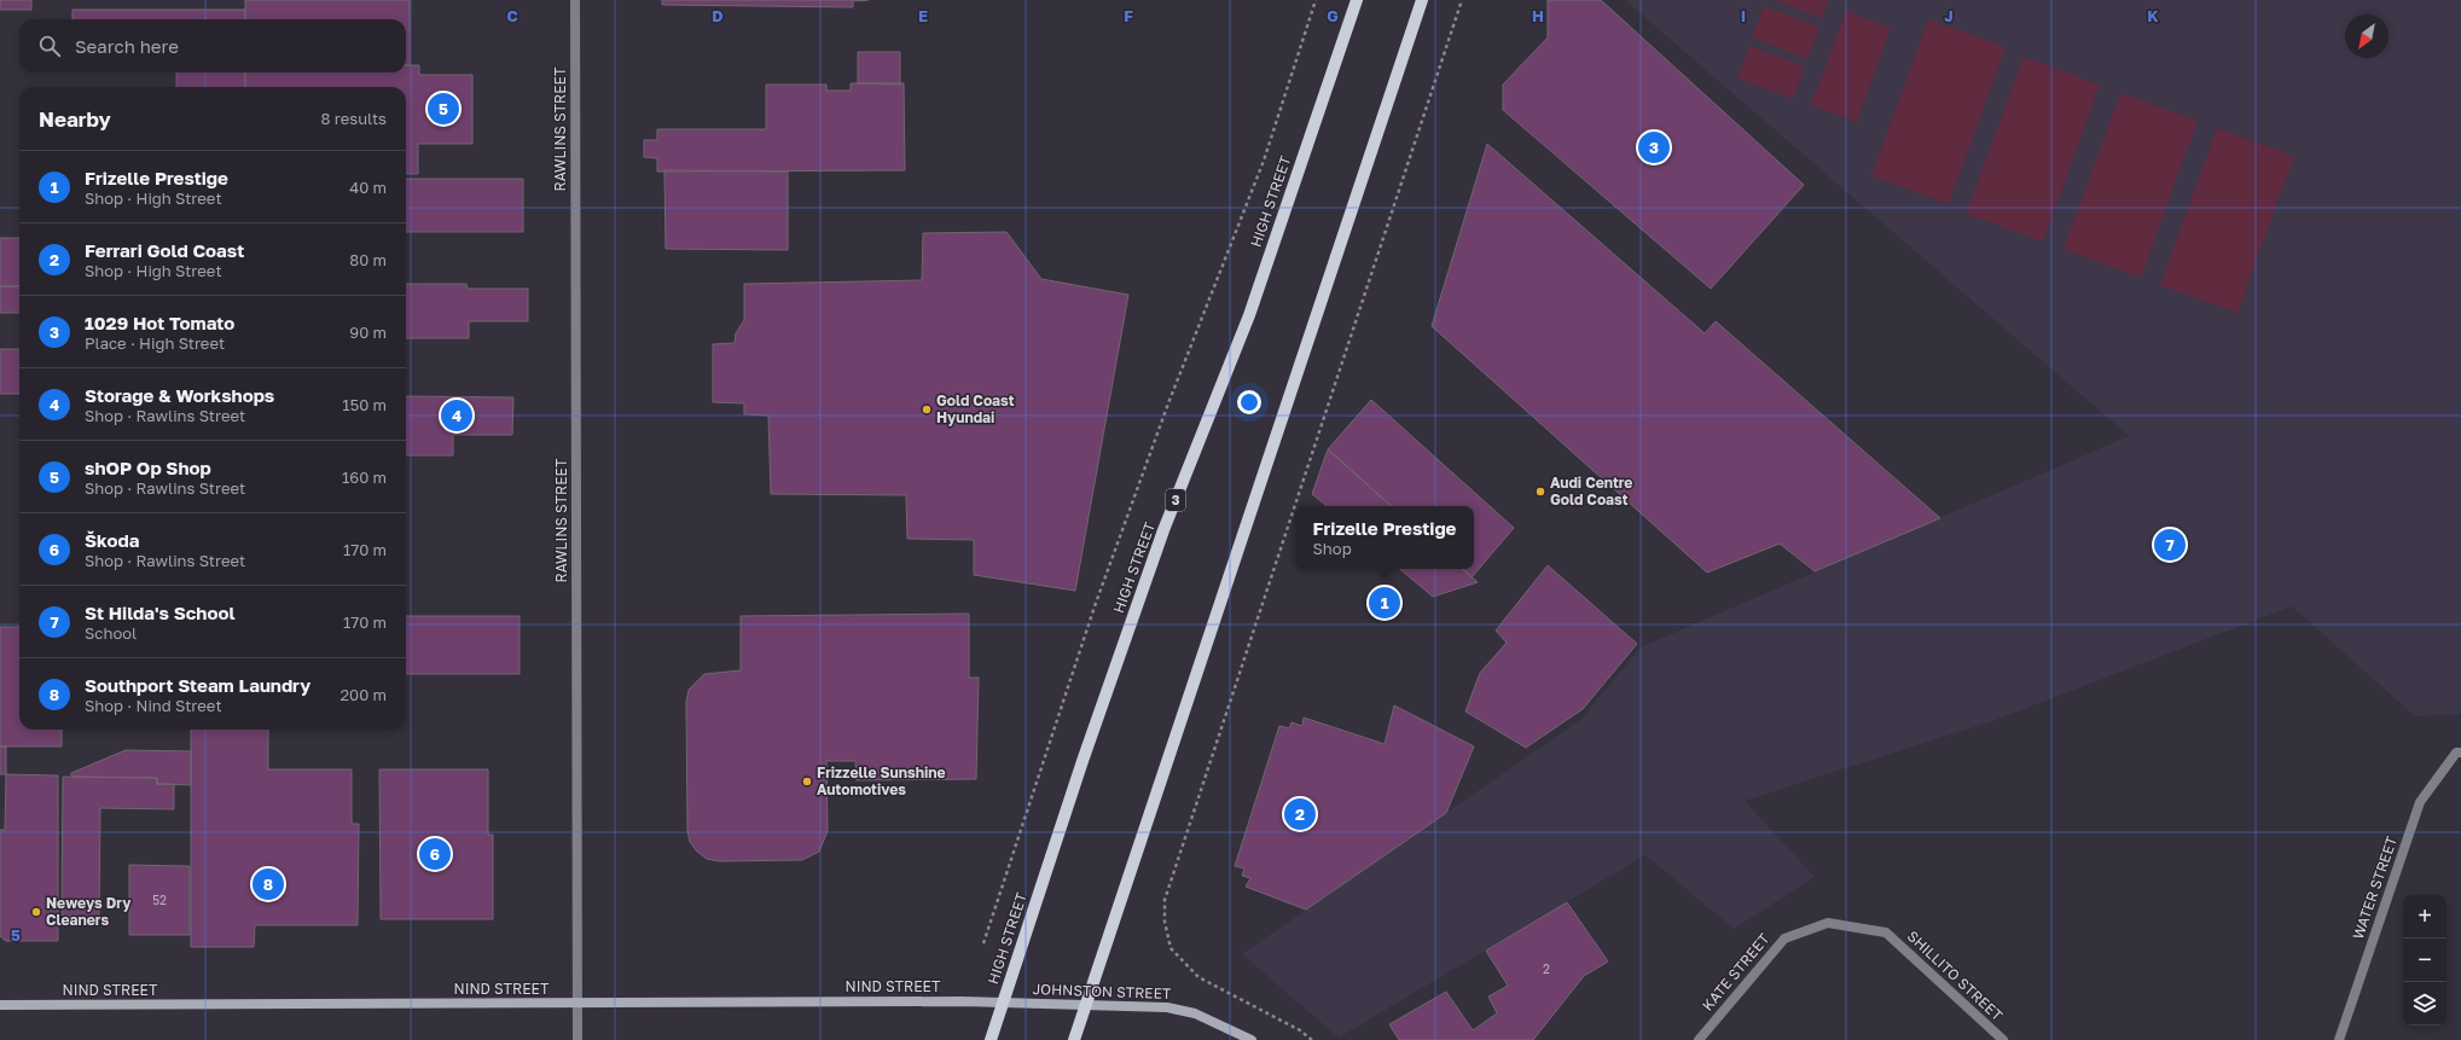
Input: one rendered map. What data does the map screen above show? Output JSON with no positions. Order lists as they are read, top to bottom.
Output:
{
  "streets": {
    "main road": ["HIGH STREET", "3"],
    "street": [
      "RAWLINS STREET",
      "WATER STREET",
      "KATE STREET",
      "SHILLITO STREET",
      "NIND STREET",
      "JOHNSTON STREET"
    ]
  },
  "crossings": [
    ["RAWLINS STREET", "NIND STREET"],
    ["HIGH STREET", "NIND STREET"],
    ["HIGH STREET", "JOHNSTON STREET"],
    ["KATE STREET", "SHILLITO STREET"],
    ["NIND STREET", "JOHNSTON STREET"]
  ],
  "places": [
    "Gold Coast Hyundai",
    "Audi Centre Gold Coast",
    "Frizzelle Sunshine Automotives",
    "Neweys Dry Cleaners"
  ],
  "house_numbers": ["52", "2"],
  "north": "bottom left",
  "page": {
    "search": "Search here",
    "heading": ["Nearby", "8 results"],
    "pins": [
      "5",
      "3",
      "4",
      "7",
      "1",
      "2",
      "6",
      "8"
    ],
    "list": [
      {
        "mark": "1",
        "name": "Frizelle Prestige",
        "note": "Shop · High Street",
        "value": "40 m"
      },
      {
        "mark": "2",
        "name": "Ferrari Gold Coast",
        "note": "Shop · High Street",
        "value": "80 m"
      },
      {
        "mark": "3",
        "name": "1029 Hot Tomato",
        "note": "Place · High Street",
        "value": "90 m"
      },
      {
        "mark": "4",
        "name": "Storage & Workshops",
        "note": "Shop · Rawlins Street",
        "value": "150 m"
      },
      {
        "mark": "5",
        "name": "shOP Op Shop",
        "note": "Shop · Rawlins Street",
        "value": "160 m"
      },
      {
        "mark": "6",
        "name": "Škoda",
        "note": "Shop · Rawlins Street",
        "value": "170 m"
      },
      {
        "mark": "7",
        "name": "St Hilda's School",
        "note": "School",
        "value": "170 m"
      },
      {
        "mark": "8",
        "name": "Southport Steam Laundry",
        "note": "Shop · Nind Street",
        "value": "200 m"
      }
    ],
    "popup": ["Frizelle Prestige", "Shop"],
    "map_buttons": ["+", "−"]
  },
  "grid": {
    "columns": [
      "C",
      "D",
      "E",
      "F",
      "G",
      "H",
      "I",
      "J",
      "K"
    ],
    "rows": ["5"]
  }
}
